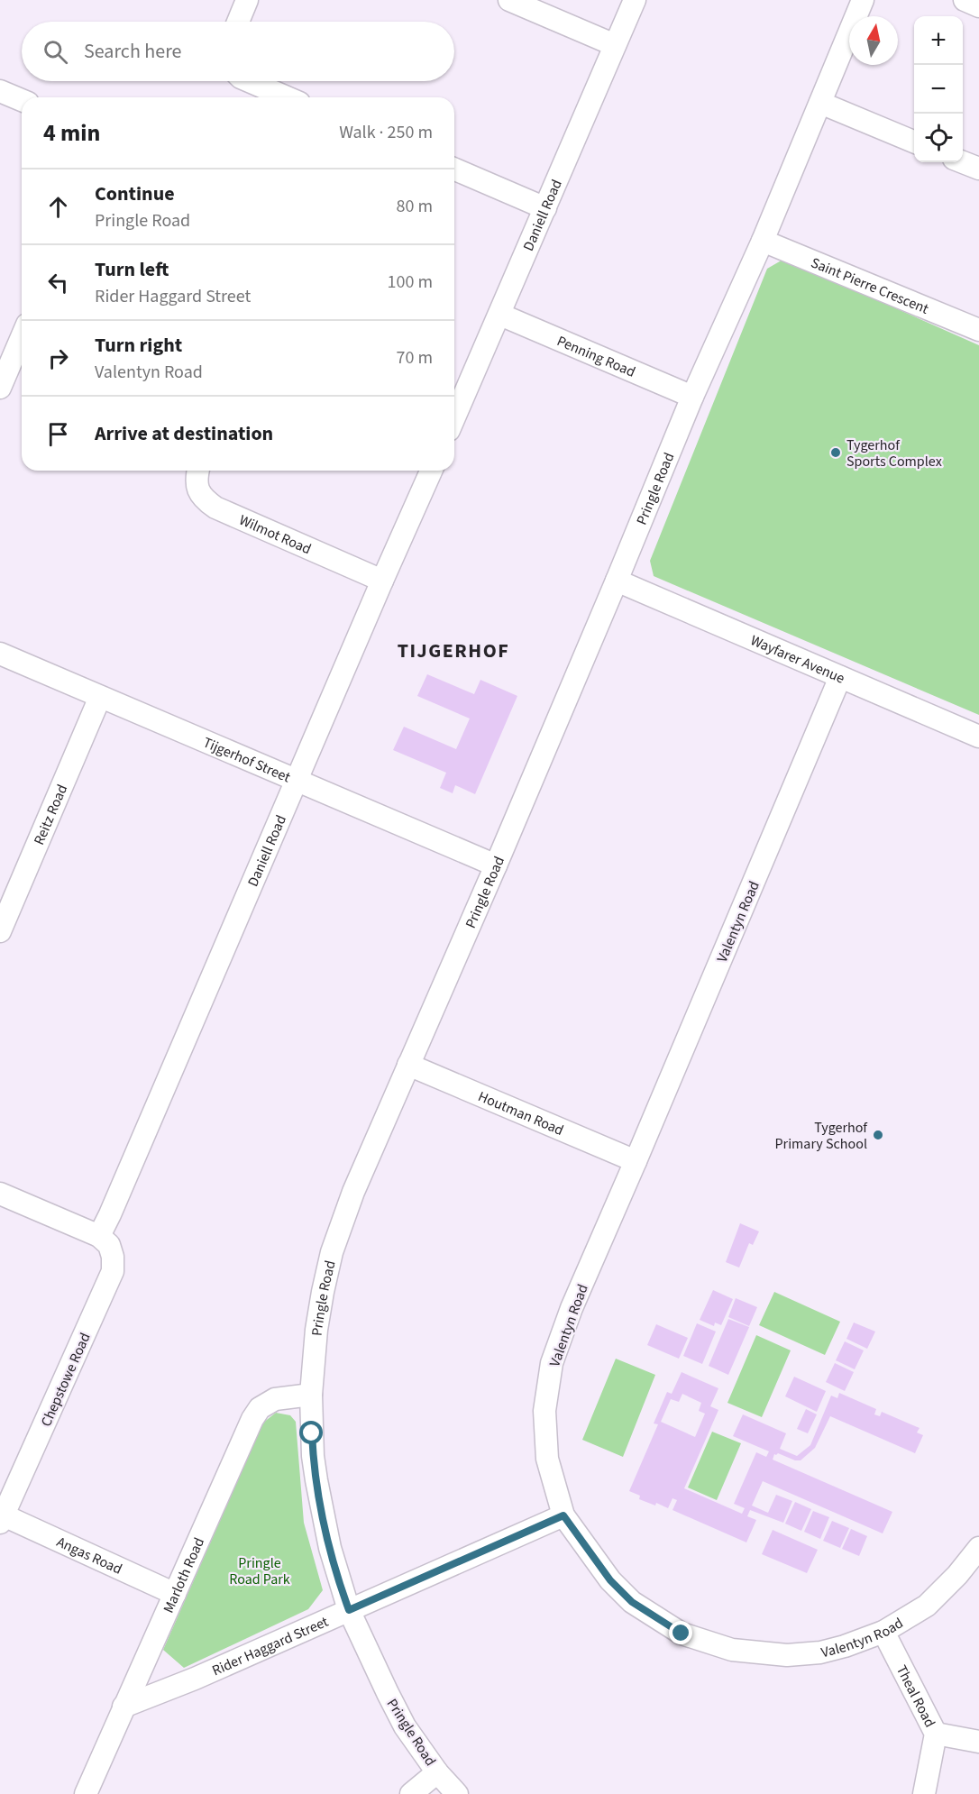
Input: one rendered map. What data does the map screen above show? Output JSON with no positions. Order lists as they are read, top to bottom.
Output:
{
  "streets": {
    "street": [
      "Daniell Road",
      "Saint Pierre Crescent",
      "Penning Road",
      "Pringle Road",
      "Wilmot Road",
      "Wayfarer Avenue",
      "Tijgerhof Street",
      "Reitz Road",
      "Valentyn Road",
      "Houtman Road",
      "Chepstowe Road",
      "Angas Road",
      "Marloth Road",
      "Rider Haggard Street",
      "Theal Road"
    ]
  },
  "crossings": [
    ["Daniell Road", "Penning Road"],
    ["Daniell Road", "Wilmot Road"],
    ["Daniell Road", "Tijgerhof Street"],
    ["Daniell Road", "Chepstowe Road"],
    ["Saint Pierre Crescent", "Pringle Road"],
    ["Penning Road", "Pringle Road"],
    ["Pringle Road", "Wayfarer Avenue"],
    ["Pringle Road", "Tijgerhof Street"],
    ["Pringle Road", "Houtman Road"],
    ["Pringle Road", "Marloth Road"],
    ["Pringle Road", "Rider Haggard Street"],
    ["Wayfarer Avenue", "Valentyn Road"],
    ["Tijgerhof Street", "Reitz Road"],
    ["Valentyn Road", "Houtman Road"],
    ["Valentyn Road", "Rider Haggard Street"],
    ["Valentyn Road", "Theal Road"],
    ["Chepstowe Road", "Angas Road"],
    ["Angas Road", "Marloth Road"],
    ["Marloth Road", "Rider Haggard Street"]
  ],
  "districts": ["TIJGERHOF"],
  "parks": ["Pringle Road Park"],
  "places": ["Tygerhof Sports Complex", "Tygerhof Primary School"],
  "north": "top",
  "page": {
    "map_buttons": ["+", "−"],
    "search": "Search here",
    "heading": ["4 min", "Walk · 250 m"],
    "list": [
      ["Continue", "Pringle Road", "80 m"],
      ["Turn left", "Rider Haggard Street", "100 m"],
      ["Turn right", "Valentyn Road", "70 m"],
      "Arrive at destination"
    ]
  }
}
